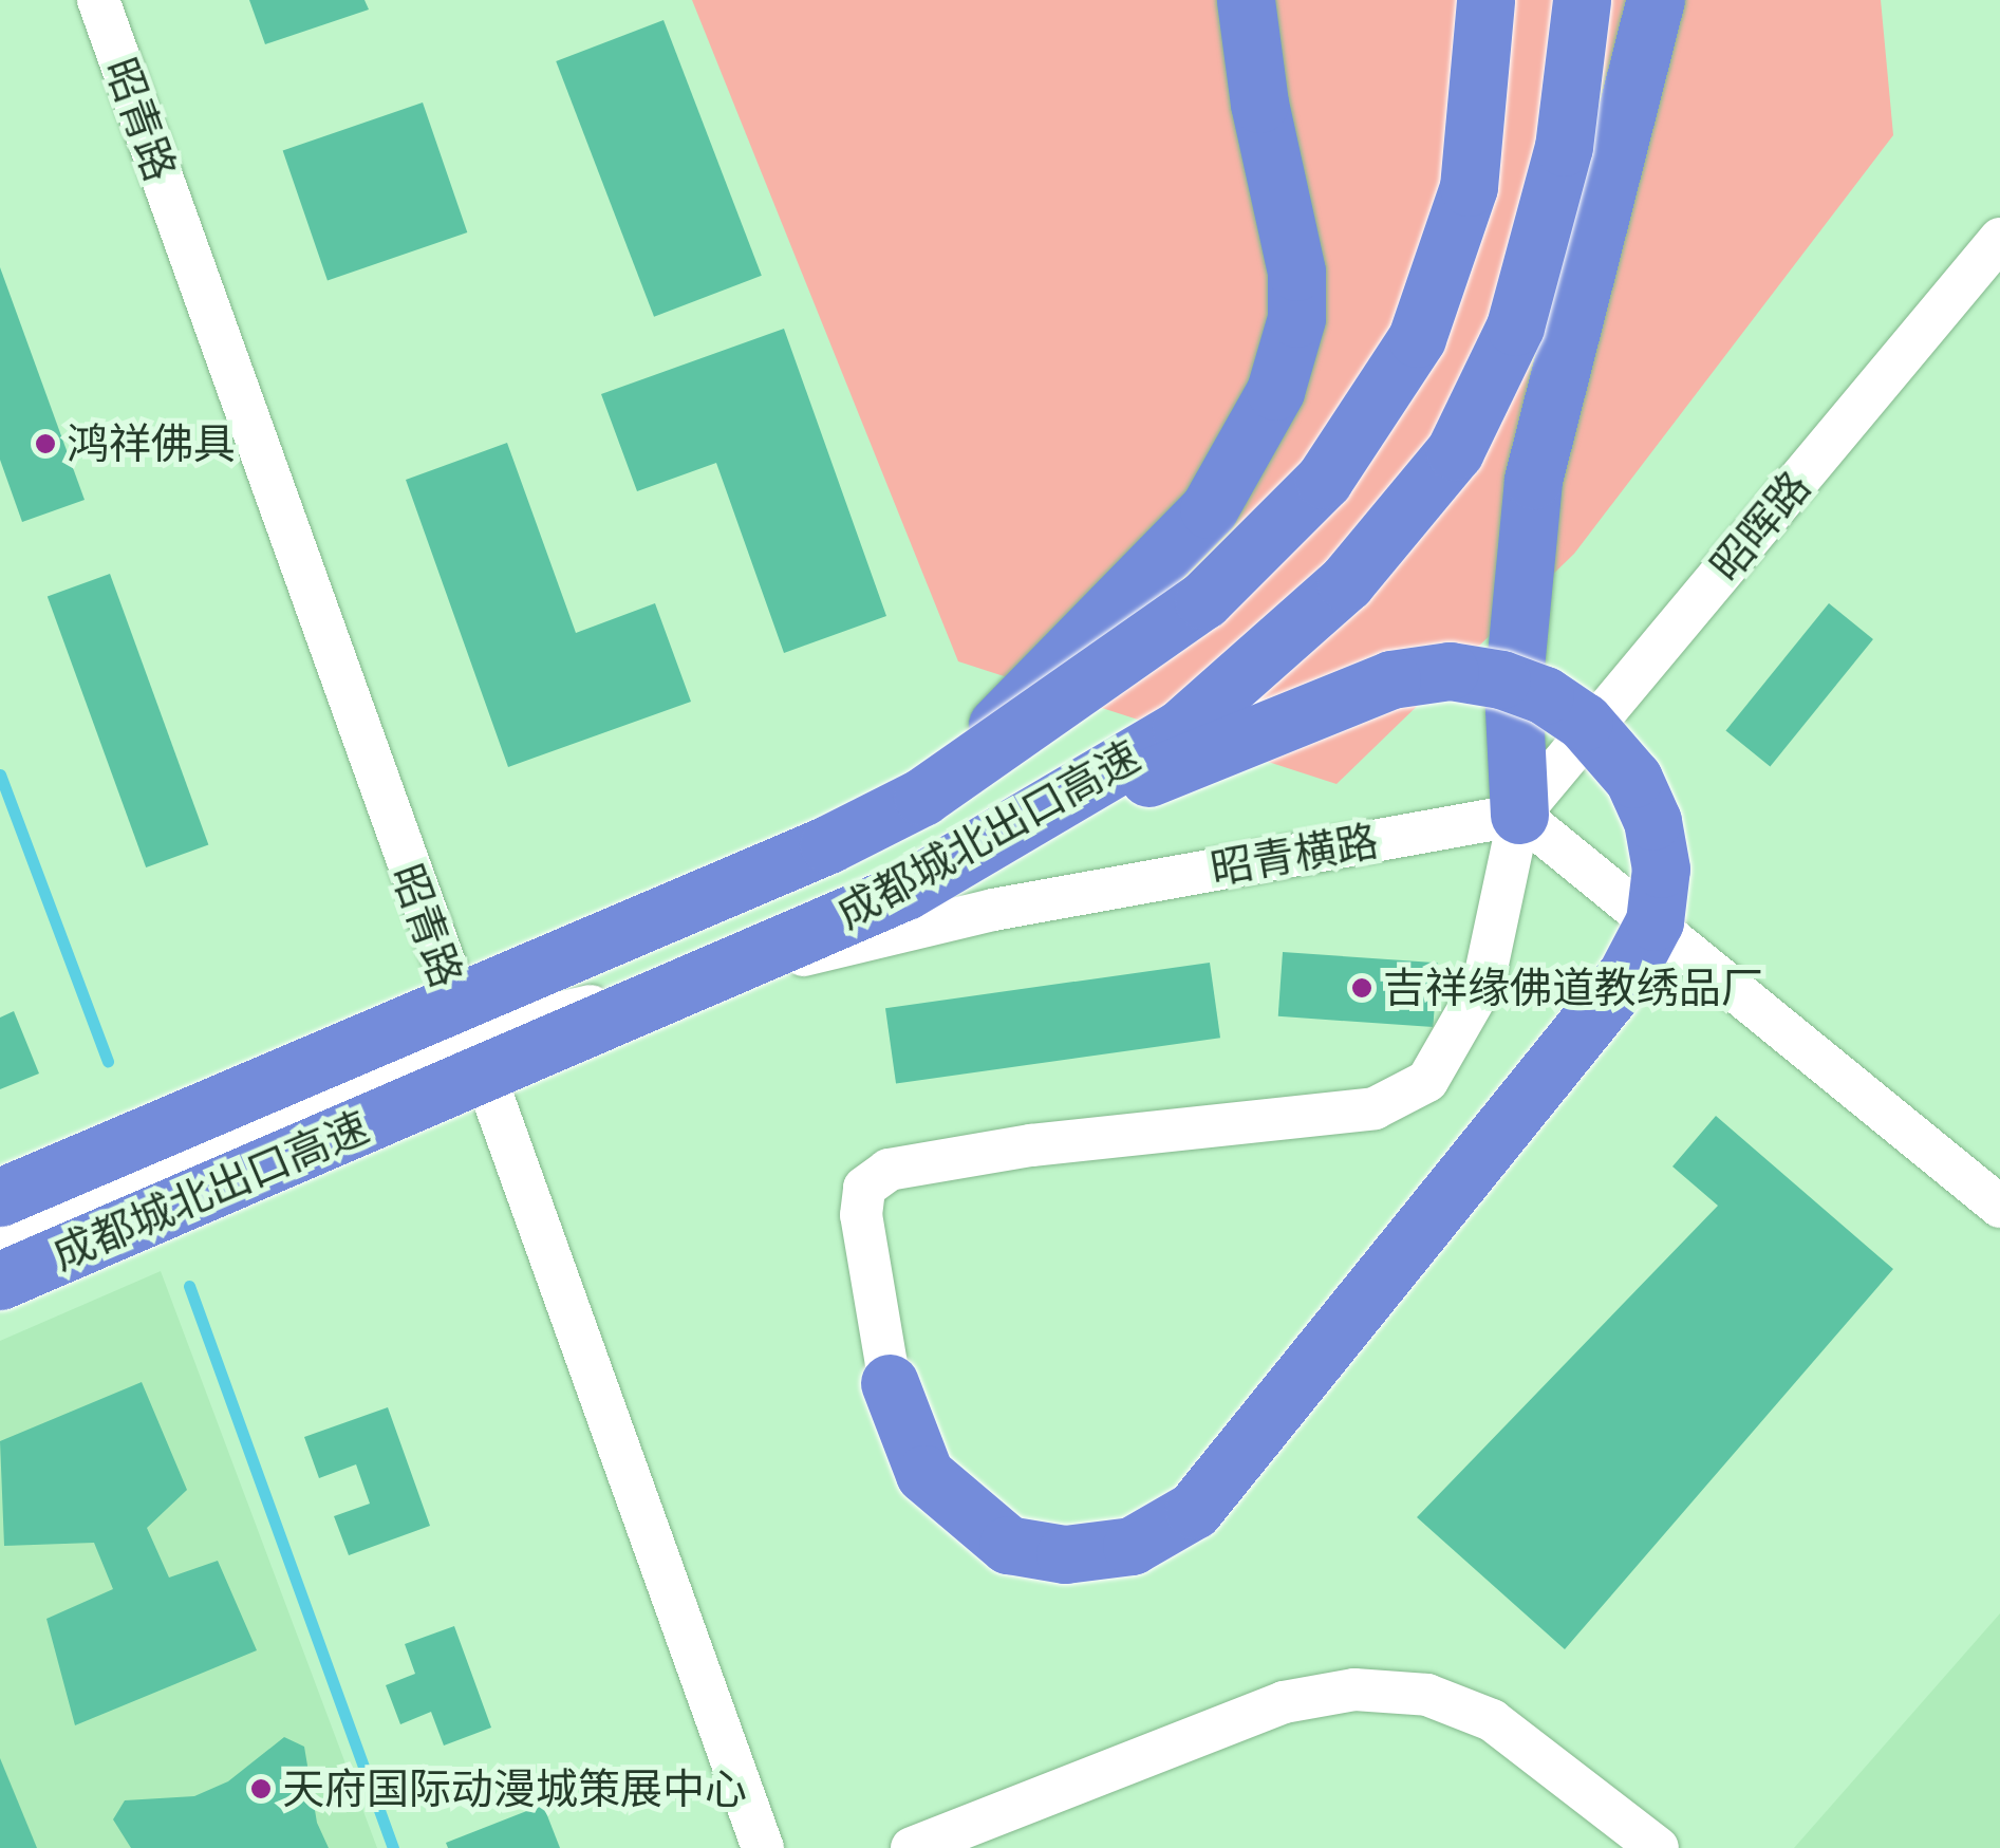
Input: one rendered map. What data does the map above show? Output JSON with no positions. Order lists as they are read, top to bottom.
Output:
{
  "streets": {
    "highway": ["成都城北出口高速"],
    "street": ["昭青路", "昭晖路", "昭青横路"]
  },
  "crossings": [
    ["昭青路", "昭青横路"],
    ["昭晖路", "昭青横路"]
  ],
  "places": ["鸿祥佛具", "吉祥缘佛道教绣品厂", "天府国际动漫城策展中心"]
}
